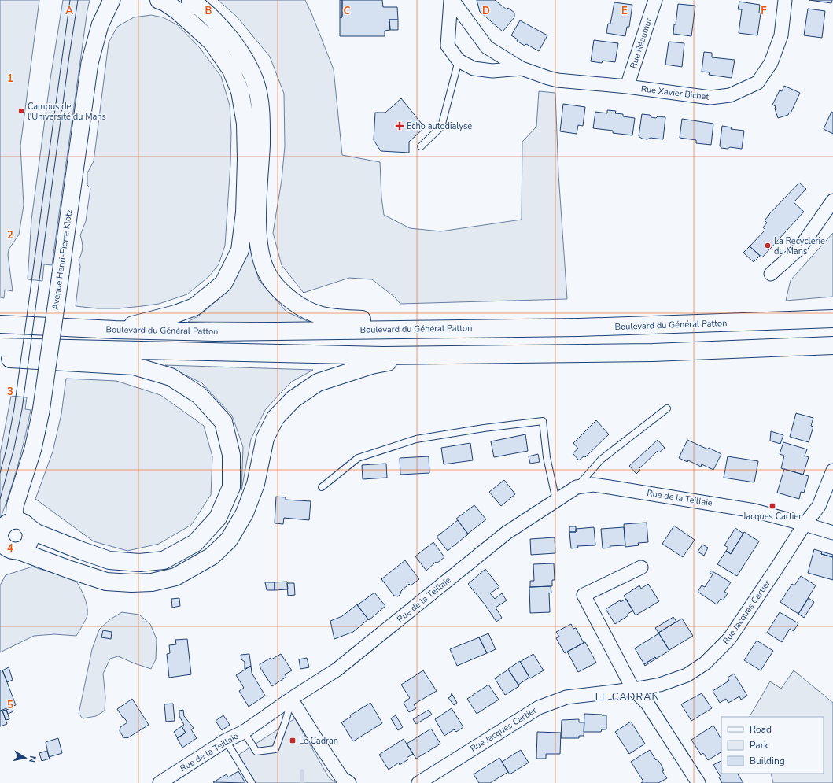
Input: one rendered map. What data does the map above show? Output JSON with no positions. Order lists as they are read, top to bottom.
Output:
{
  "streets": {
    "highway": ["Boulevard du Général Patton"],
    "street": [
      "Rue Réaumur",
      "Rue Xavier Bichat",
      "Avenue Henri-Pierre Klotz",
      "Rue de la Teillaie",
      "Rue Jacques Cartier"
    ]
  },
  "crossings": [
    ["Rue Réaumur", "Rue Xavier Bichat"],
    ["Rue de la Teillaie", "Rue Jacques Cartier"]
  ],
  "districts": ["LE CADRAN"],
  "places": {
    "other": ["Campus de l'Université du Mans", "La Recyclerie du Mans"],
    "health": ["Echo autodialyse"],
    "transit": ["Jacques Cartier", "Le Cadran"]
  },
  "legend": ["Road", "Park", "Building"],
  "north": "right",
  "grid": {
    "columns": [
      "A",
      "B",
      "C",
      "D",
      "E",
      "F"
    ],
    "rows": [
      "1",
      "2",
      "3",
      "4",
      "5"
    ]
  }
}
